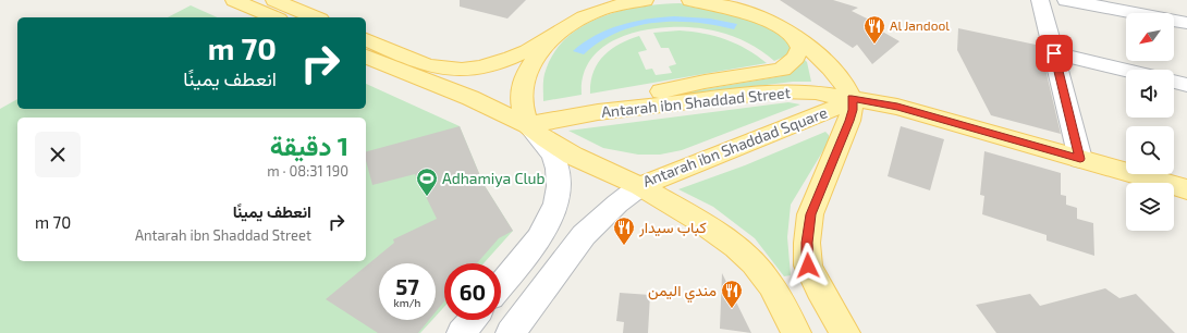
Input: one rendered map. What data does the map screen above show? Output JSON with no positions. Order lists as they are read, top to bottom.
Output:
{
  "streets": {
    "main road": ["Antarah ibn Shaddad Street", "Antarah ibn Shaddad Square"]
  },
  "crossings": [
    ["Antarah ibn Shaddad Street", "Antarah ibn Shaddad Square"]
  ],
  "places": {
    "restaurant": ["Al Jandool", "كباب سيدار", "مندي اليمن"],
    "sports": ["Adhamiya Club"]
  },
  "north": "bottom left",
  "page": {
    "turn": ["70 m", "انعطف يمينًا"],
    "heading": ["1 دقيقة", "190 m · 08:31"],
    "list": [
      {
        "name": "انعطف يمينًا",
        "note": "Antarah ibn Shaddad Street",
        "value": "70 m"
      }
    ],
    "speed": "57 km/h",
    "limit": "60"
  }
}
